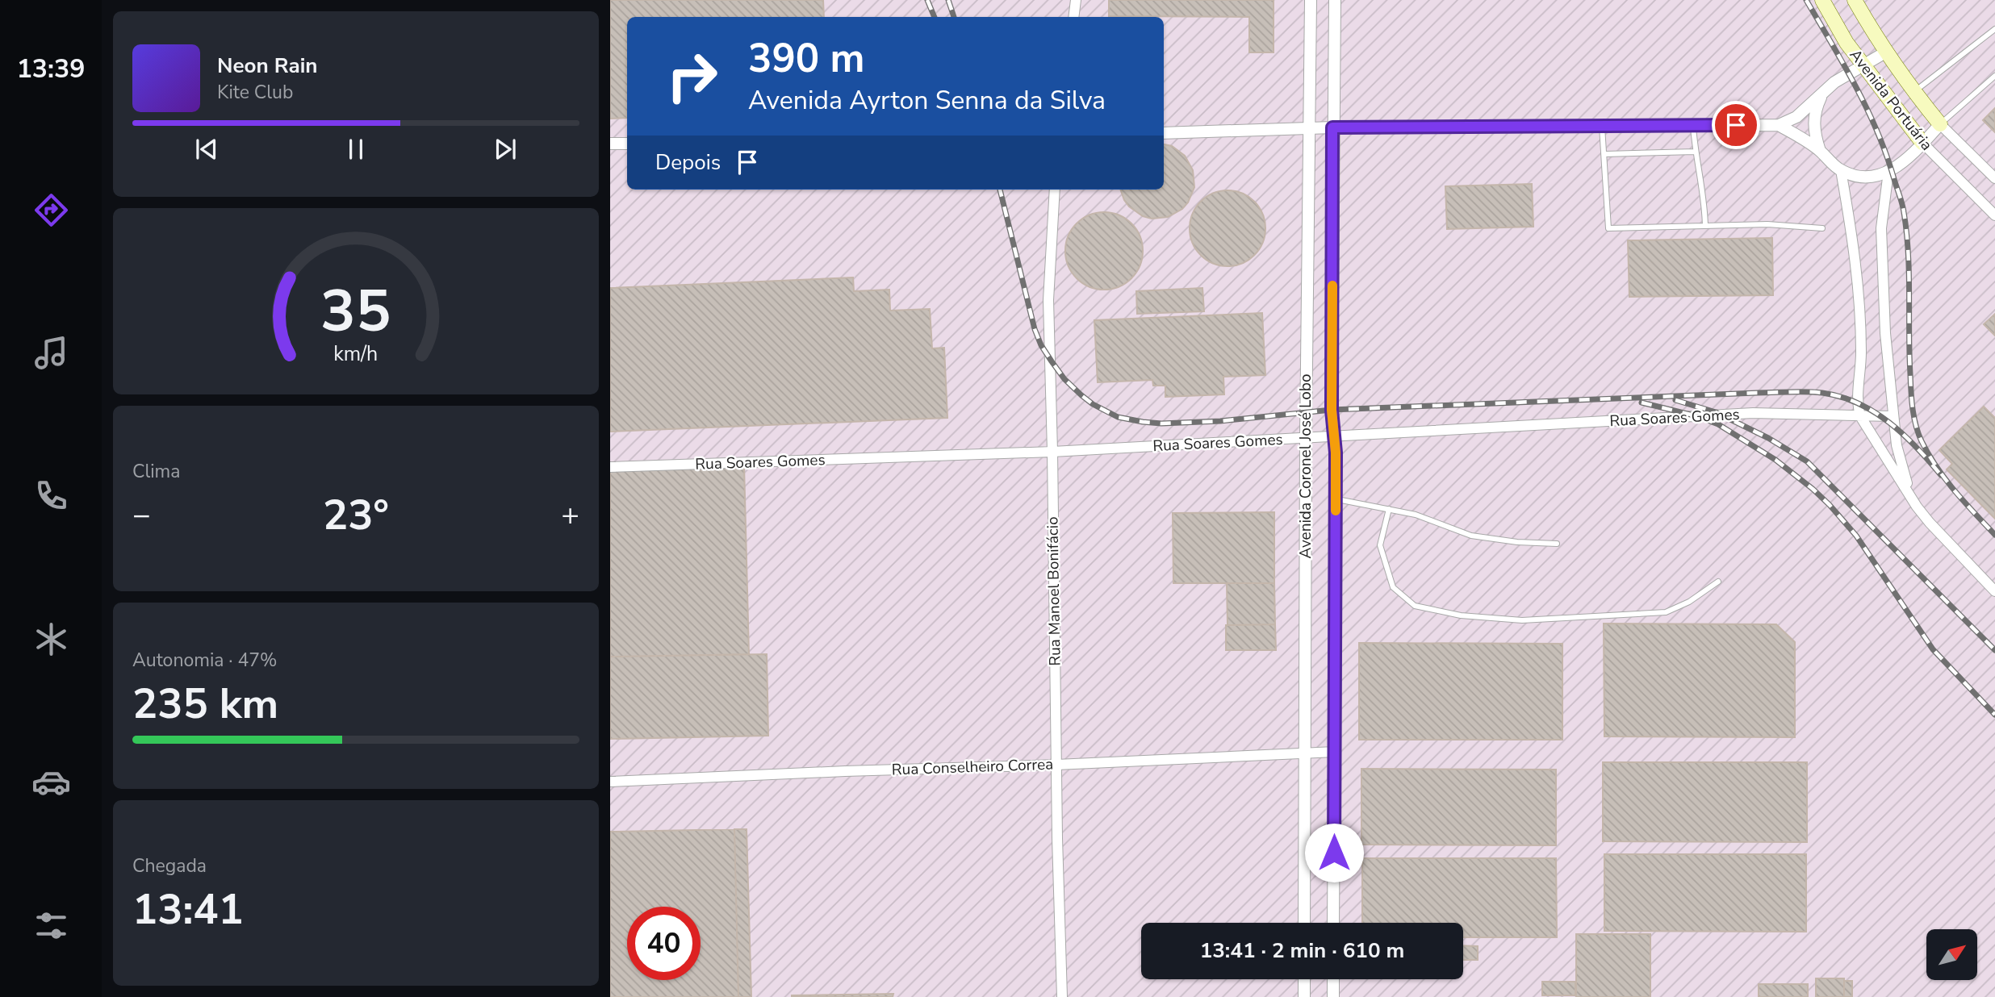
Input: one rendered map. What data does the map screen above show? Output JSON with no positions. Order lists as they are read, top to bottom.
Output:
{
  "streets": {
    "main road": ["Avenida Portuária"],
    "street": [
      "Rua Soares Gomes",
      "Avenida Coronel José Lobo",
      "Rua Manoel Bonifácio",
      "Rua Conselheiro Correa"
    ]
  },
  "crossings": [
    ["Rua Soares Gomes", "Avenida Coronel José Lobo"],
    ["Rua Soares Gomes", "Rua Manoel Bonifácio"],
    ["Avenida Coronel José Lobo", "Rua Conselheiro Correa"],
    ["Rua Manoel Bonifácio", "Rua Conselheiro Correa"]
  ],
  "north": "top right",
  "page": {
    "tabs": "13:39",
    "turn": ["390 m", "Avenida Ayrton Senna da Silva"],
    "song": ["Neon Rain", "Kite Club"],
    "then": "Depois",
    "tile": [
      "Clima",
      ["Autonomia · 47%", "235 km"],
      ["Chegada", "13:41"]
    ],
    "heat": ["−", "23°", "+"],
    "limit": "40",
    "trip": "13:41 · 2 min · 610 m",
    "gauge": ["35", "km/h"]
  }
}
